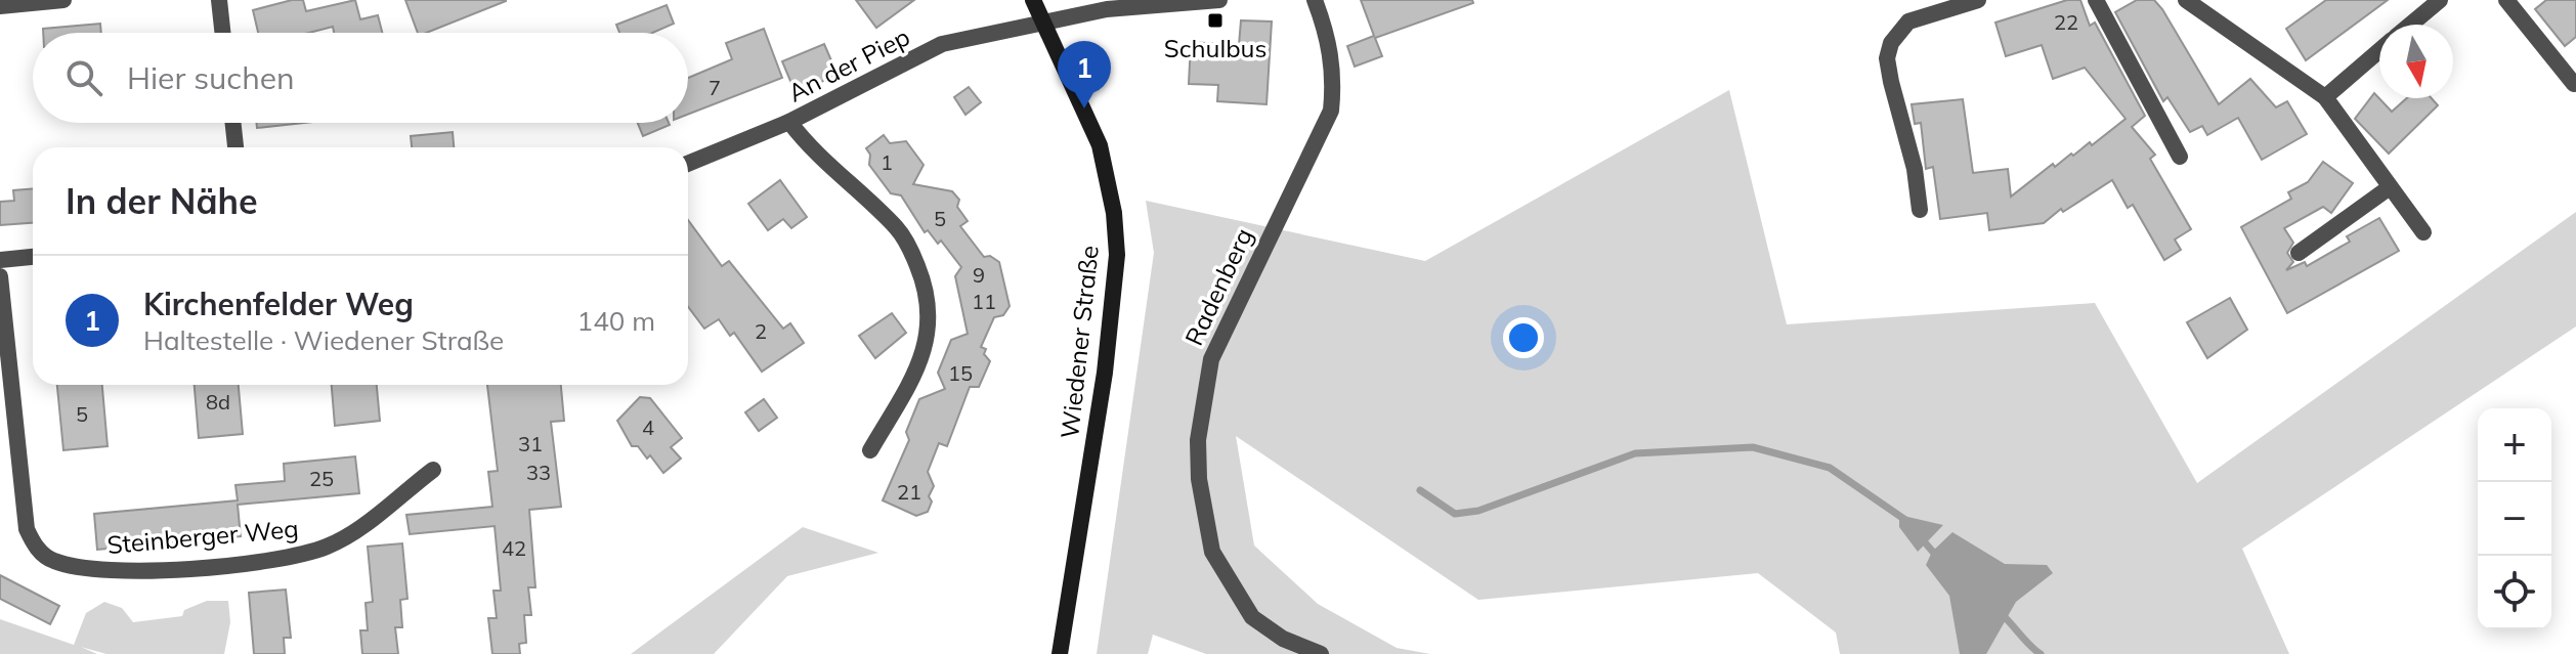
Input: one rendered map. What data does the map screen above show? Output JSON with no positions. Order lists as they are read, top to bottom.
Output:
{
  "streets": {
    "main road": ["Wiedener Straße"],
    "street": ["An der Piep", "Radenberg", "Steinberger Weg"]
  },
  "crossings": [
    ["An der Piep", "Wiedener Straße"]
  ],
  "places": {
    "transit": ["Schulbus"]
  },
  "house_numbers": [
    "22",
    "7",
    "1",
    "5",
    "9",
    "11",
    "2",
    "15",
    "8d",
    "5",
    "4",
    "31",
    "33",
    "25",
    "21",
    "42"
  ],
  "north": "bottom",
  "page": {
    "search": "Hier suchen",
    "pins": "1",
    "heading": "In der Nähe",
    "list": [
      {
        "mark": "1",
        "name": "Kirchenfelder Weg",
        "note": "Haltestelle · Wiedener Straße",
        "value": "140 m"
      }
    ],
    "map_buttons": ["+", "−"]
  }
}
